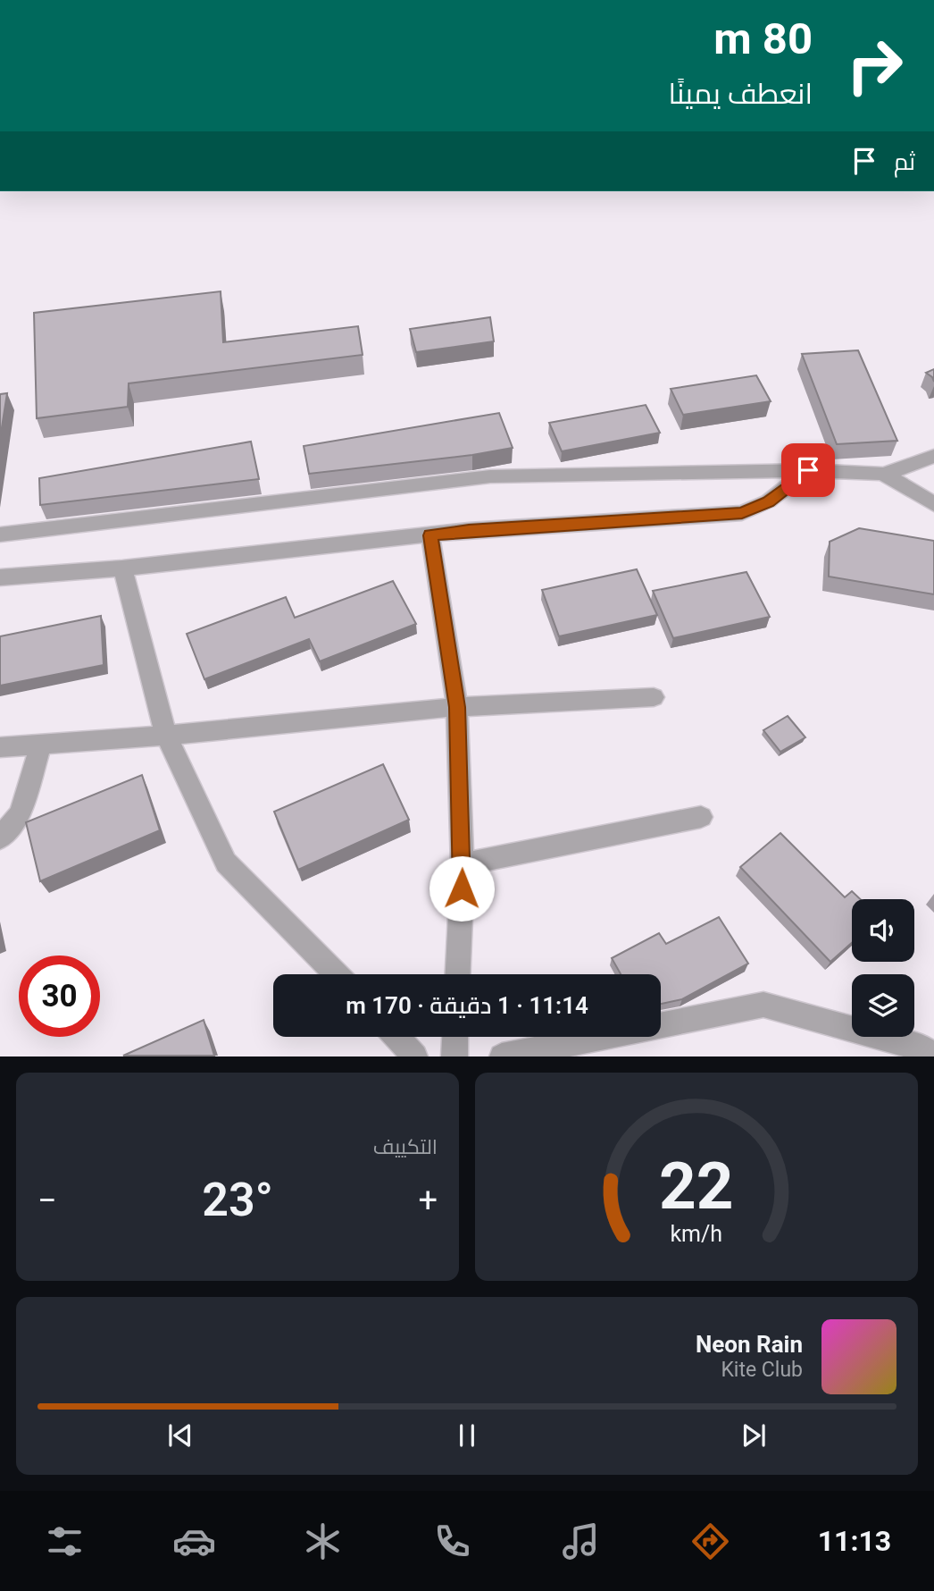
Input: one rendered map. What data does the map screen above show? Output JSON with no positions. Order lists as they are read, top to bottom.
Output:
{
  "page": {
    "turn": ["80 m", "انعطف يمينًا"],
    "then": "ثم",
    "limit": "30",
    "trip": "11:14 · 1 دقيقة · 170 m",
    "tile": "التكييف",
    "heat": ["−", "23°", "+"],
    "song": ["Neon Rain", "Kite Club"],
    "tabs": "11:13",
    "gauge": ["22", "km/h"]
  }
}
